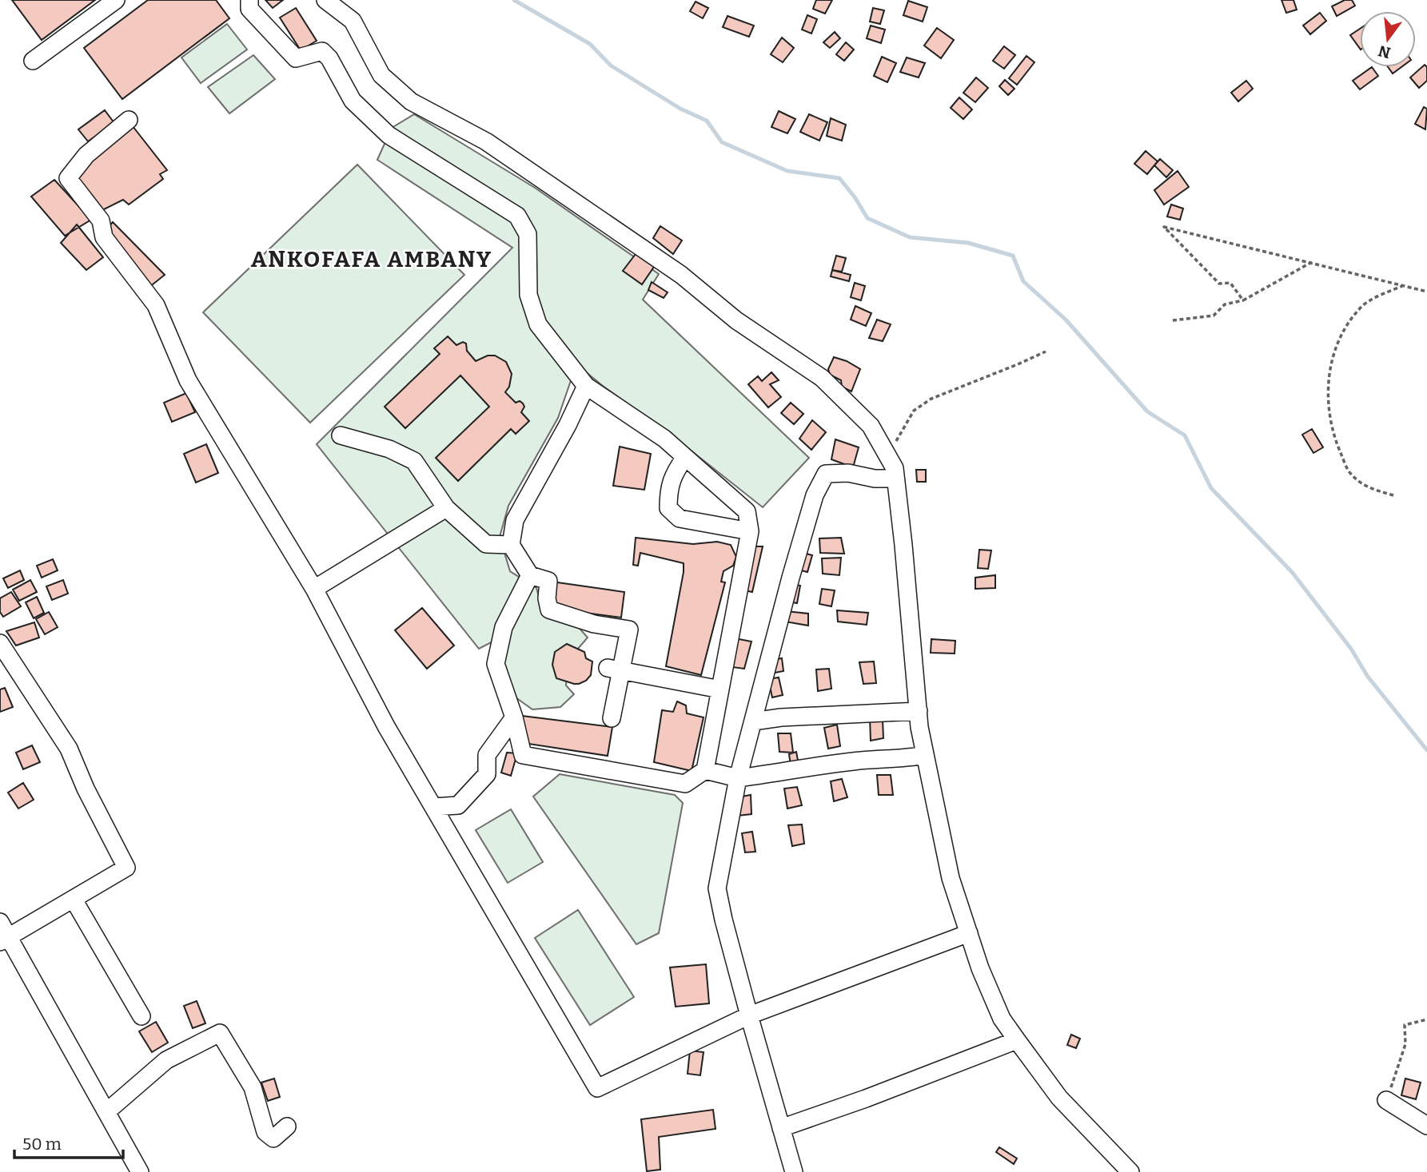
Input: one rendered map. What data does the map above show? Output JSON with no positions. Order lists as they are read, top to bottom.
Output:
{
  "districts": ["ANKOFAFA AMBANY"],
  "scale_bar": "50 m",
  "north": "bottom"
}
